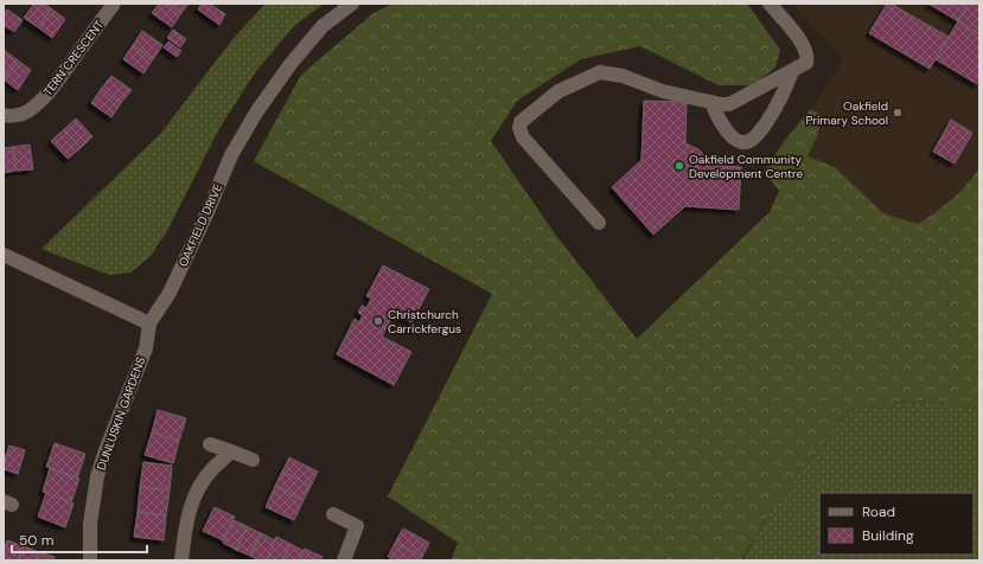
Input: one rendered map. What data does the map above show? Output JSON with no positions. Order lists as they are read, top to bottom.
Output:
{
  "streets": {
    "street": ["TERN CRESCENT", "OAKFIELD DRIVE", "DUNLUSKIN GARDENS"]
  },
  "crossings": [
    ["OAKFIELD DRIVE", "DUNLUSKIN GARDENS"]
  ],
  "places": ["Oakfield Primary School", "Oakfield Community Development Centre", "Christchurch Carrickfergus"],
  "legend": ["Road", "Building"],
  "scale_bar": "50 m"
}
